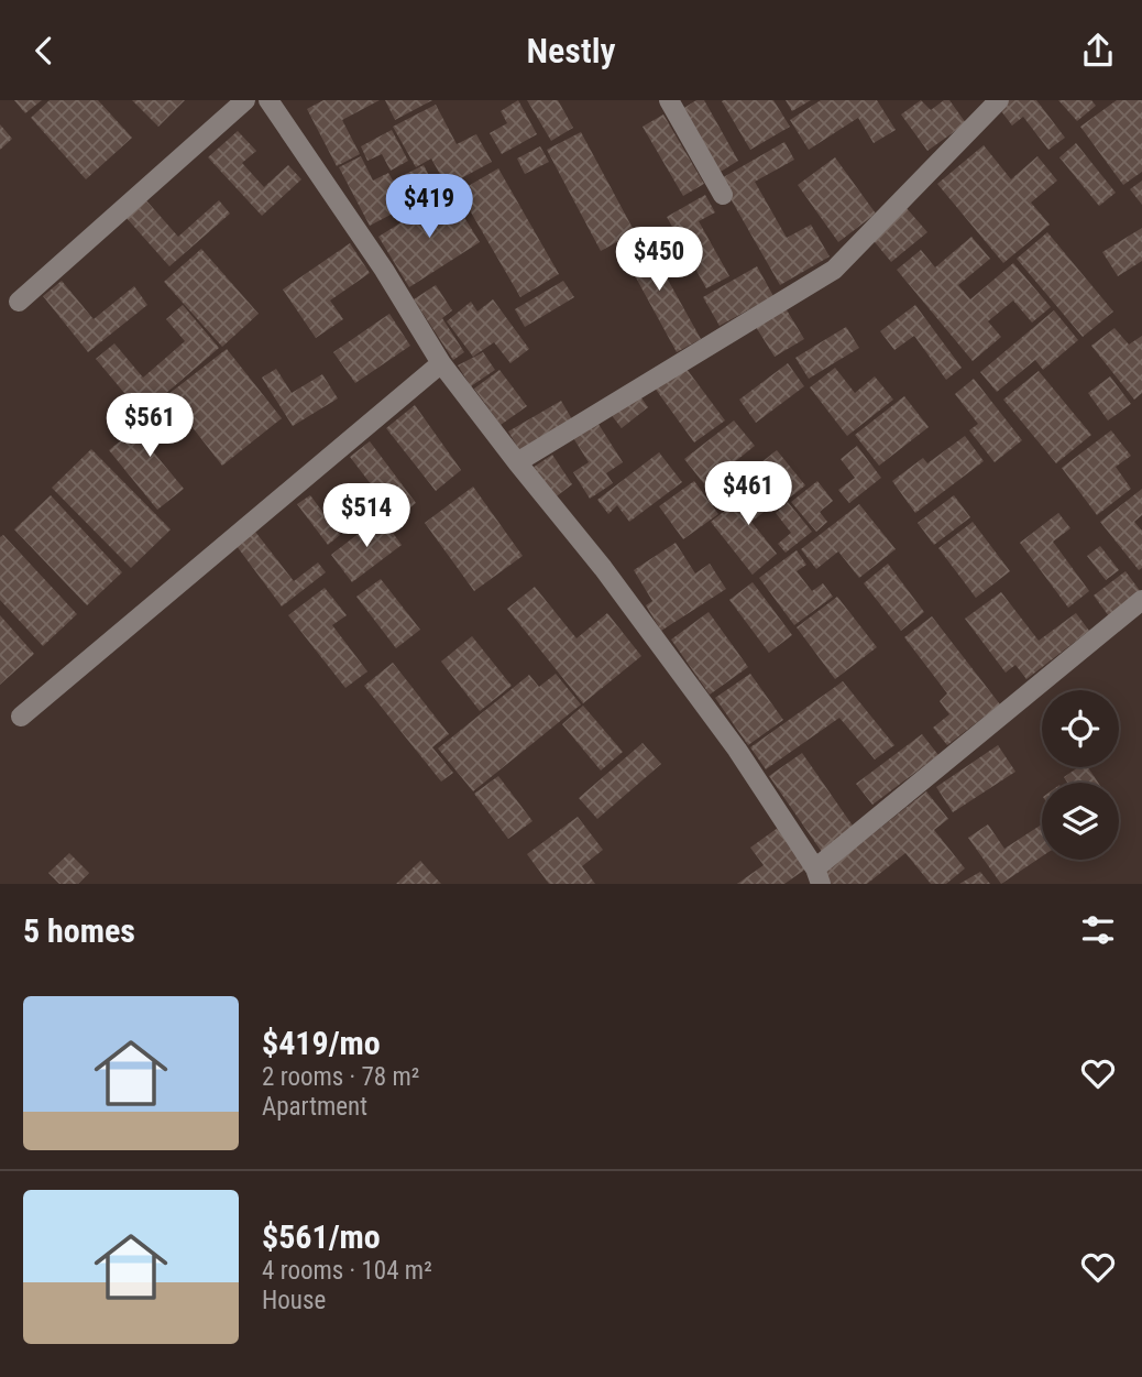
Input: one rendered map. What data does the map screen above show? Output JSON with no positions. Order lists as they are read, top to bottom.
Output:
{
  "page": {
    "header": "Nestly",
    "price": [
      "$419",
      "$450",
      "$561",
      "$461",
      "$514"
    ],
    "heading": "5 homes",
    "list": [
      {
        "name": "$419/mo",
        "note": "2 rooms · 78 m² · Apartment"
      },
      {
        "name": "$561/mo",
        "note": "4 rooms · 104 m² · House"
      }
    ]
  }
}
